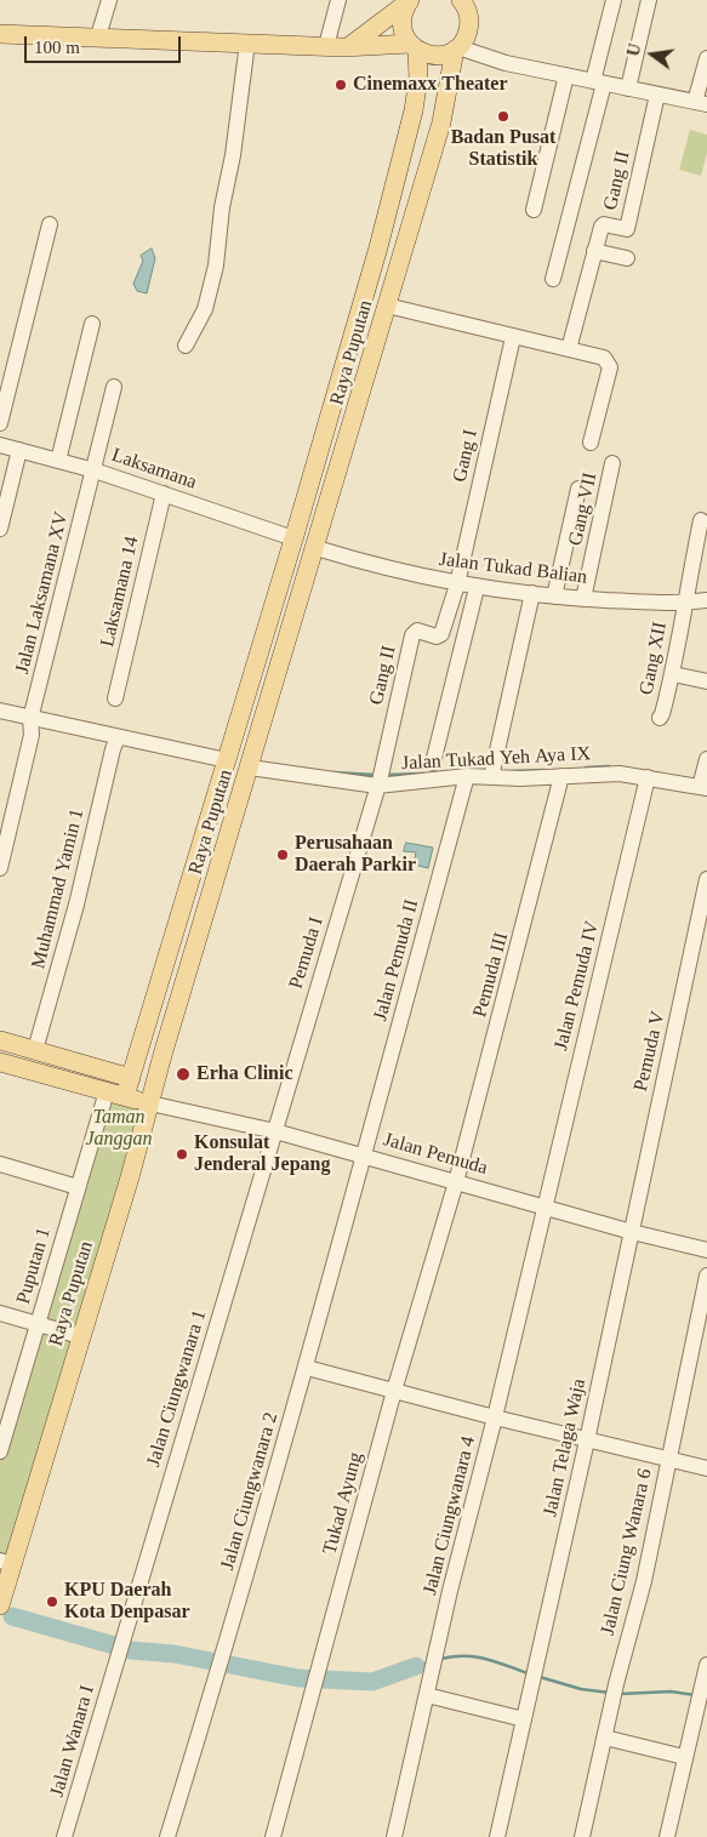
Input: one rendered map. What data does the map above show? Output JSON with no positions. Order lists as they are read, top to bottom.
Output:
{
  "streets": {
    "main road": ["Raya Puputan"],
    "street": [
      "Gang II",
      "Gang I",
      "Laksamana",
      "Gang VII",
      "Jalan Tukad Balian",
      "Laksamana 14",
      "Jalan Laksamana XV",
      "Gang XII",
      "Jalan Tukad Yeh Aya IX",
      "Muhammad Yamin 1",
      "Pemuda I",
      "Jalan Pemuda II",
      "Pemuda III",
      "Jalan Pemuda IV",
      "Pemuda V",
      "Jalan Pemuda",
      "Puputan 1",
      "Jalan Ciungwanara 1",
      "Jalan Telaga Waja",
      "Jalan Ciungwanara 2",
      "Tukad Ayung",
      "Jalan Ciungwanara 4",
      "Jalan Ciung Wanara 6",
      "Jalan Wanara I"
    ]
  },
  "crossings": [
    ["Gang II", "Gang I"],
    ["Gang II", "Jalan Tukad Balian"],
    ["Gang II", "Jalan Tukad Yeh Aya IX"],
    ["Gang II", "Pemuda I"],
    ["Raya Puputan", "Laksamana"],
    ["Raya Puputan", "Jalan Tukad Balian"],
    ["Raya Puputan", "Jalan Tukad Yeh Aya IX"],
    ["Raya Puputan", "Jalan Pemuda"],
    ["Raya Puputan", "Puputan 1"],
    ["Gang I", "Jalan Tukad Balian"],
    ["Laksamana", "Laksamana 14"],
    ["Laksamana", "Jalan Laksamana XV"],
    ["Gang VII", "Jalan Tukad Balian"],
    ["Jalan Tukad Balian", "Gang XII"],
    ["Jalan Tukad Yeh Aya IX", "Pemuda I"],
    ["Jalan Tukad Yeh Aya IX", "Jalan Pemuda II"],
    ["Jalan Tukad Yeh Aya IX", "Pemuda III"],
    ["Jalan Tukad Yeh Aya IX", "Jalan Pemuda IV"],
    ["Pemuda I", "Jalan Pemuda"],
    ["Pemuda I", "Jalan Ciungwanara 1"],
    ["Jalan Pemuda II", "Jalan Pemuda"],
    ["Jalan Pemuda II", "Jalan Ciungwanara 2"],
    ["Pemuda III", "Jalan Pemuda"],
    ["Pemuda III", "Tukad Ayung"],
    ["Jalan Pemuda IV", "Jalan Pemuda"],
    ["Jalan Pemuda IV", "Jalan Ciungwanara 4"],
    ["Pemuda V", "Jalan Pemuda"],
    ["Pemuda V", "Jalan Telaga Waja"],
    ["Jalan Pemuda", "Jalan Ciungwanara 1"],
    ["Jalan Pemuda", "Jalan Telaga Waja"],
    ["Jalan Pemuda", "Jalan Ciungwanara 2"],
    ["Jalan Pemuda", "Tukad Ayung"],
    ["Jalan Pemuda", "Jalan Ciungwanara 4"],
    ["Jalan Ciungwanara 1", "Jalan Wanara I"]
  ],
  "parks": ["Taman Janggan"],
  "places": [
    "Cinemaxx Theater",
    "Badan Pusat Statistik",
    "Perusahaan Daerah Parkir",
    "Erha Clinic",
    "Konsulat Jenderal Jepang",
    "KPU Daerah Kota Denpasar"
  ],
  "scale_bar": "100 m",
  "north": "left"
}
